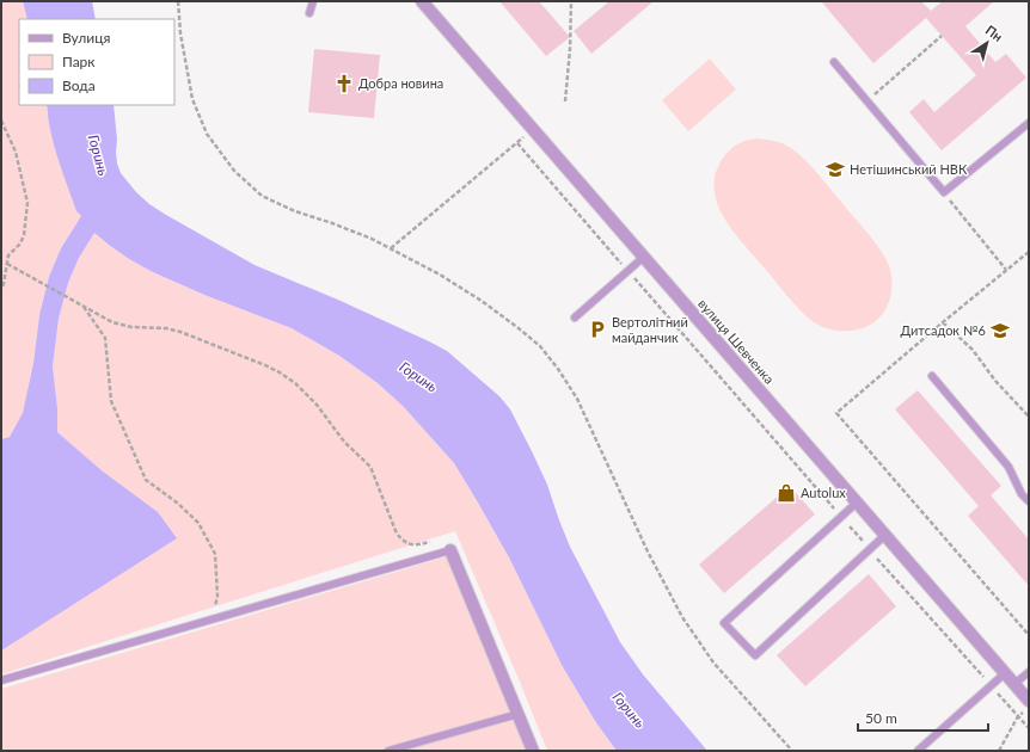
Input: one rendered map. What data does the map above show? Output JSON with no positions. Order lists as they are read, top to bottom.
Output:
{
  "streets": {
    "street": ["вулиця Шевченка"]
  },
  "water": ["Горинь"],
  "places": {
    "church": ["Добра новина"],
    "school or university": ["Нетішинський НВК", "Дитсадок №6"],
    "parking": ["Вертолітний майданчик"],
    "shop": ["Autolux"]
  },
  "legend": ["Вулиця", "Парк", "Вода"],
  "scale_bar": "50 m",
  "north": "top right"
}
